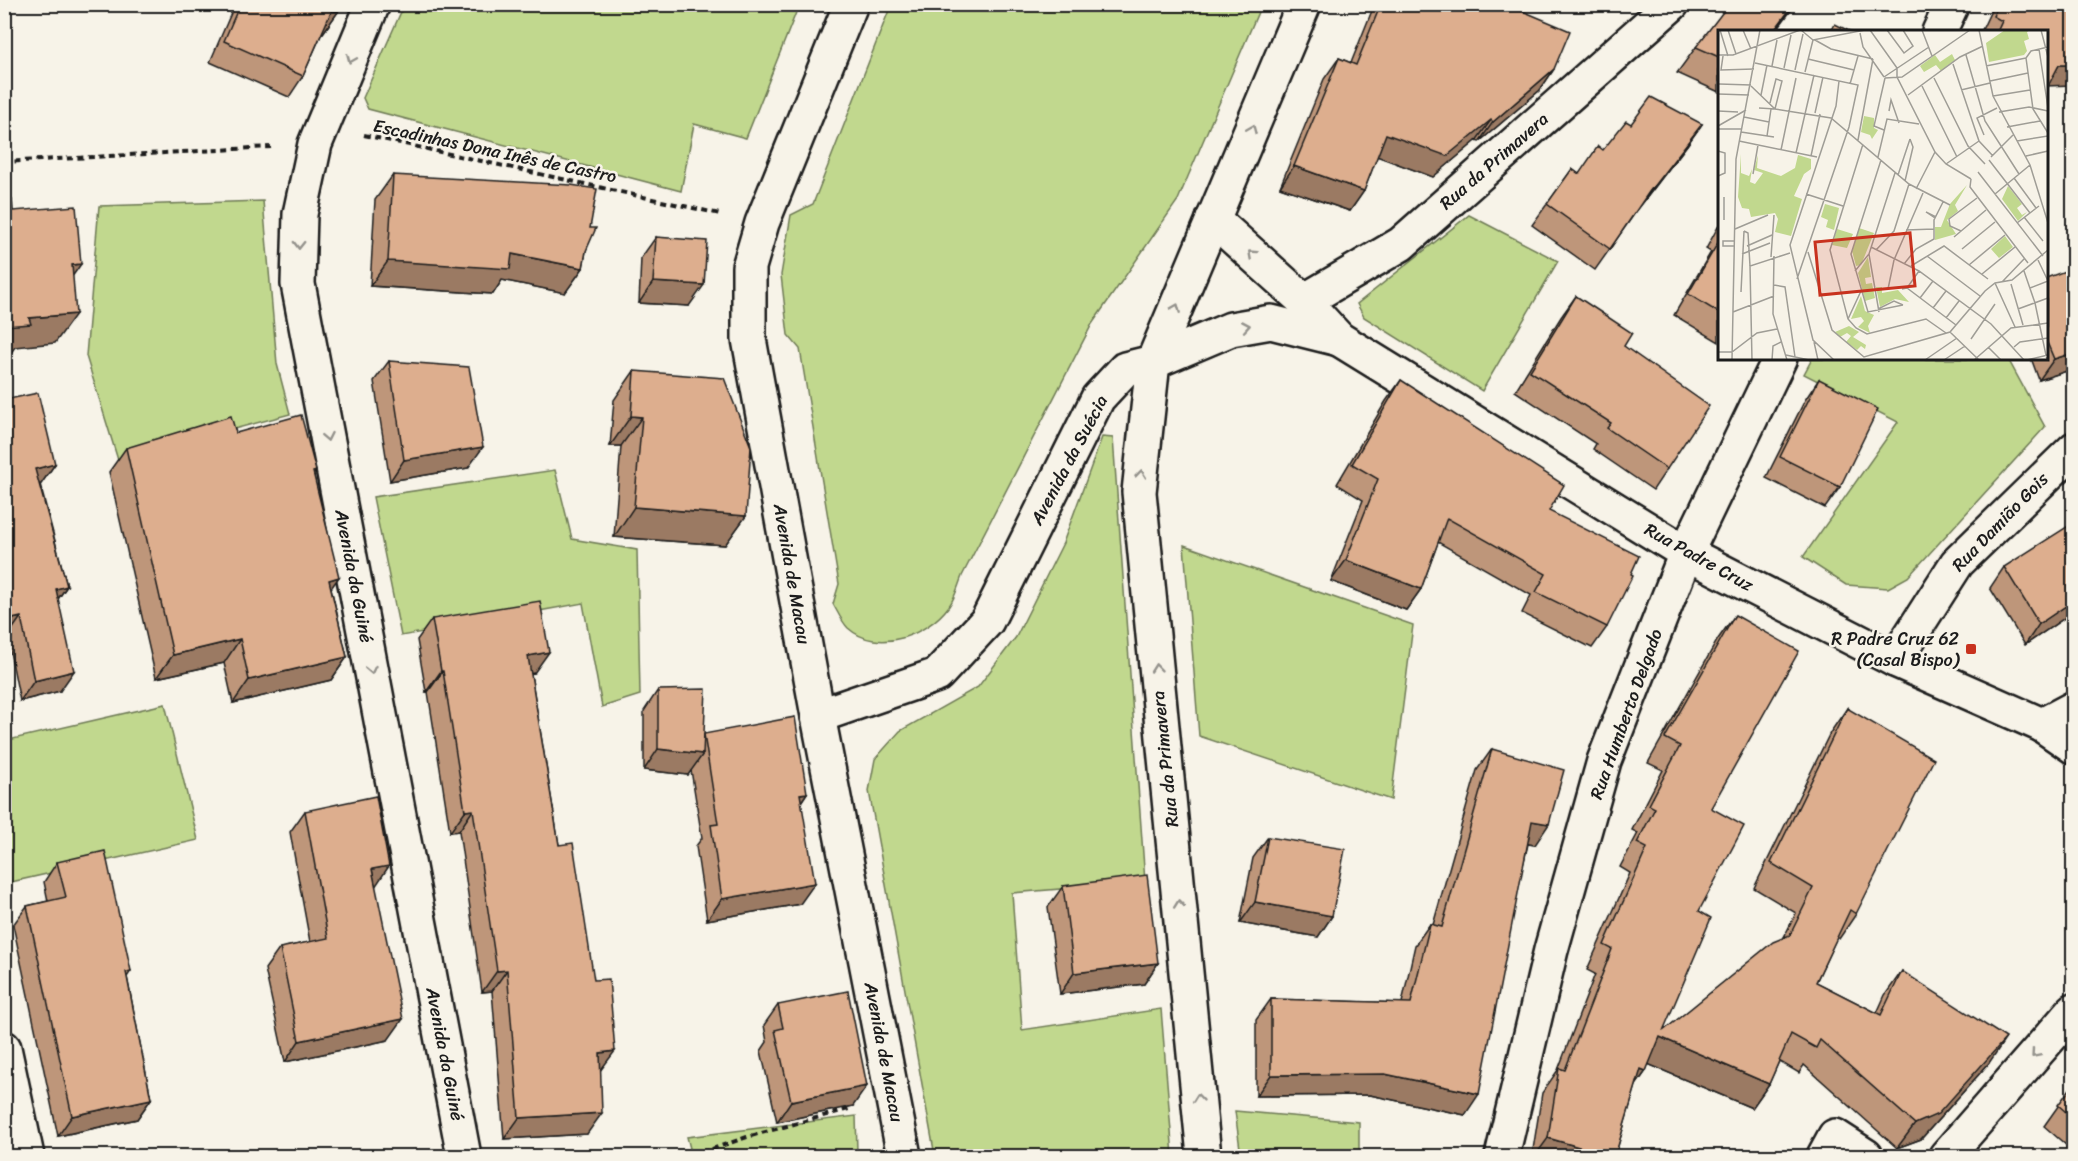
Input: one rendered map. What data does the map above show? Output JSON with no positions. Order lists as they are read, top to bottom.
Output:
{
  "streets": {
    "street": [
      "Rua da Primavera",
      "Avenida da Suécia",
      "Rua Damião Gois",
      "Rua Padre Cruz",
      "Avenida de Macau",
      "Avenida da Guiné",
      "Rua Humberto Delgado"
    ],
    "path": ["Escadinhas Dona Inês de Castro"]
  },
  "crossings": [
    ["Escadinhas Dona Inês de Castro", "Avenida de Macau"],
    ["Escadinhas Dona Inês de Castro", "Avenida da Guiné"],
    ["Rua da Primavera", "Avenida da Suécia"],
    ["Avenida da Suécia", "Rua Padre Cruz"],
    ["Avenida da Suécia", "Avenida de Macau"],
    ["Rua Damião Gois", "Rua Padre Cruz"],
    ["Rua Padre Cruz", "Rua Humberto Delgado"]
  ],
  "one_way": ["Rua da Primavera", "Avenida da Guiné"],
  "places": {
    "transit": ["R Padre Cruz 62 (Casal Bispo)"]
  }
}
